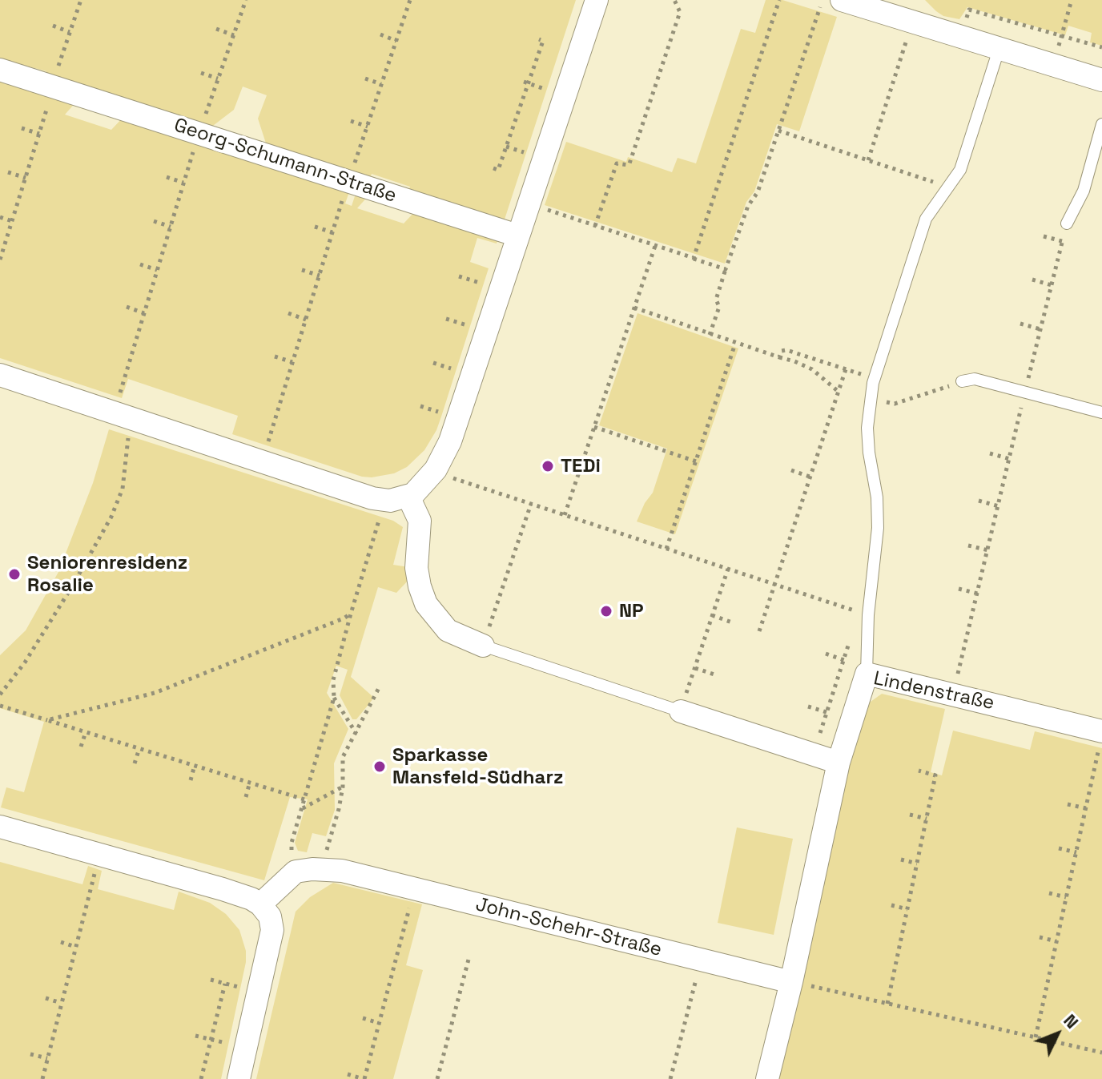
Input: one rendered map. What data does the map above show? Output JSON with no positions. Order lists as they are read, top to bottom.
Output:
{
  "streets": {
    "street": ["Georg-Schumann-Straße", "Lindenstraße", "John-Schehr-Straße"]
  },
  "crossings": [
    ["Lindenstraße", "John-Schehr-Straße"]
  ],
  "places": [
    "TEDi",
    "Seniorenresidenz Rosalie",
    "NP",
    "Sparkasse Mansfeld-Südharz"
  ],
  "north": "top right"
}
